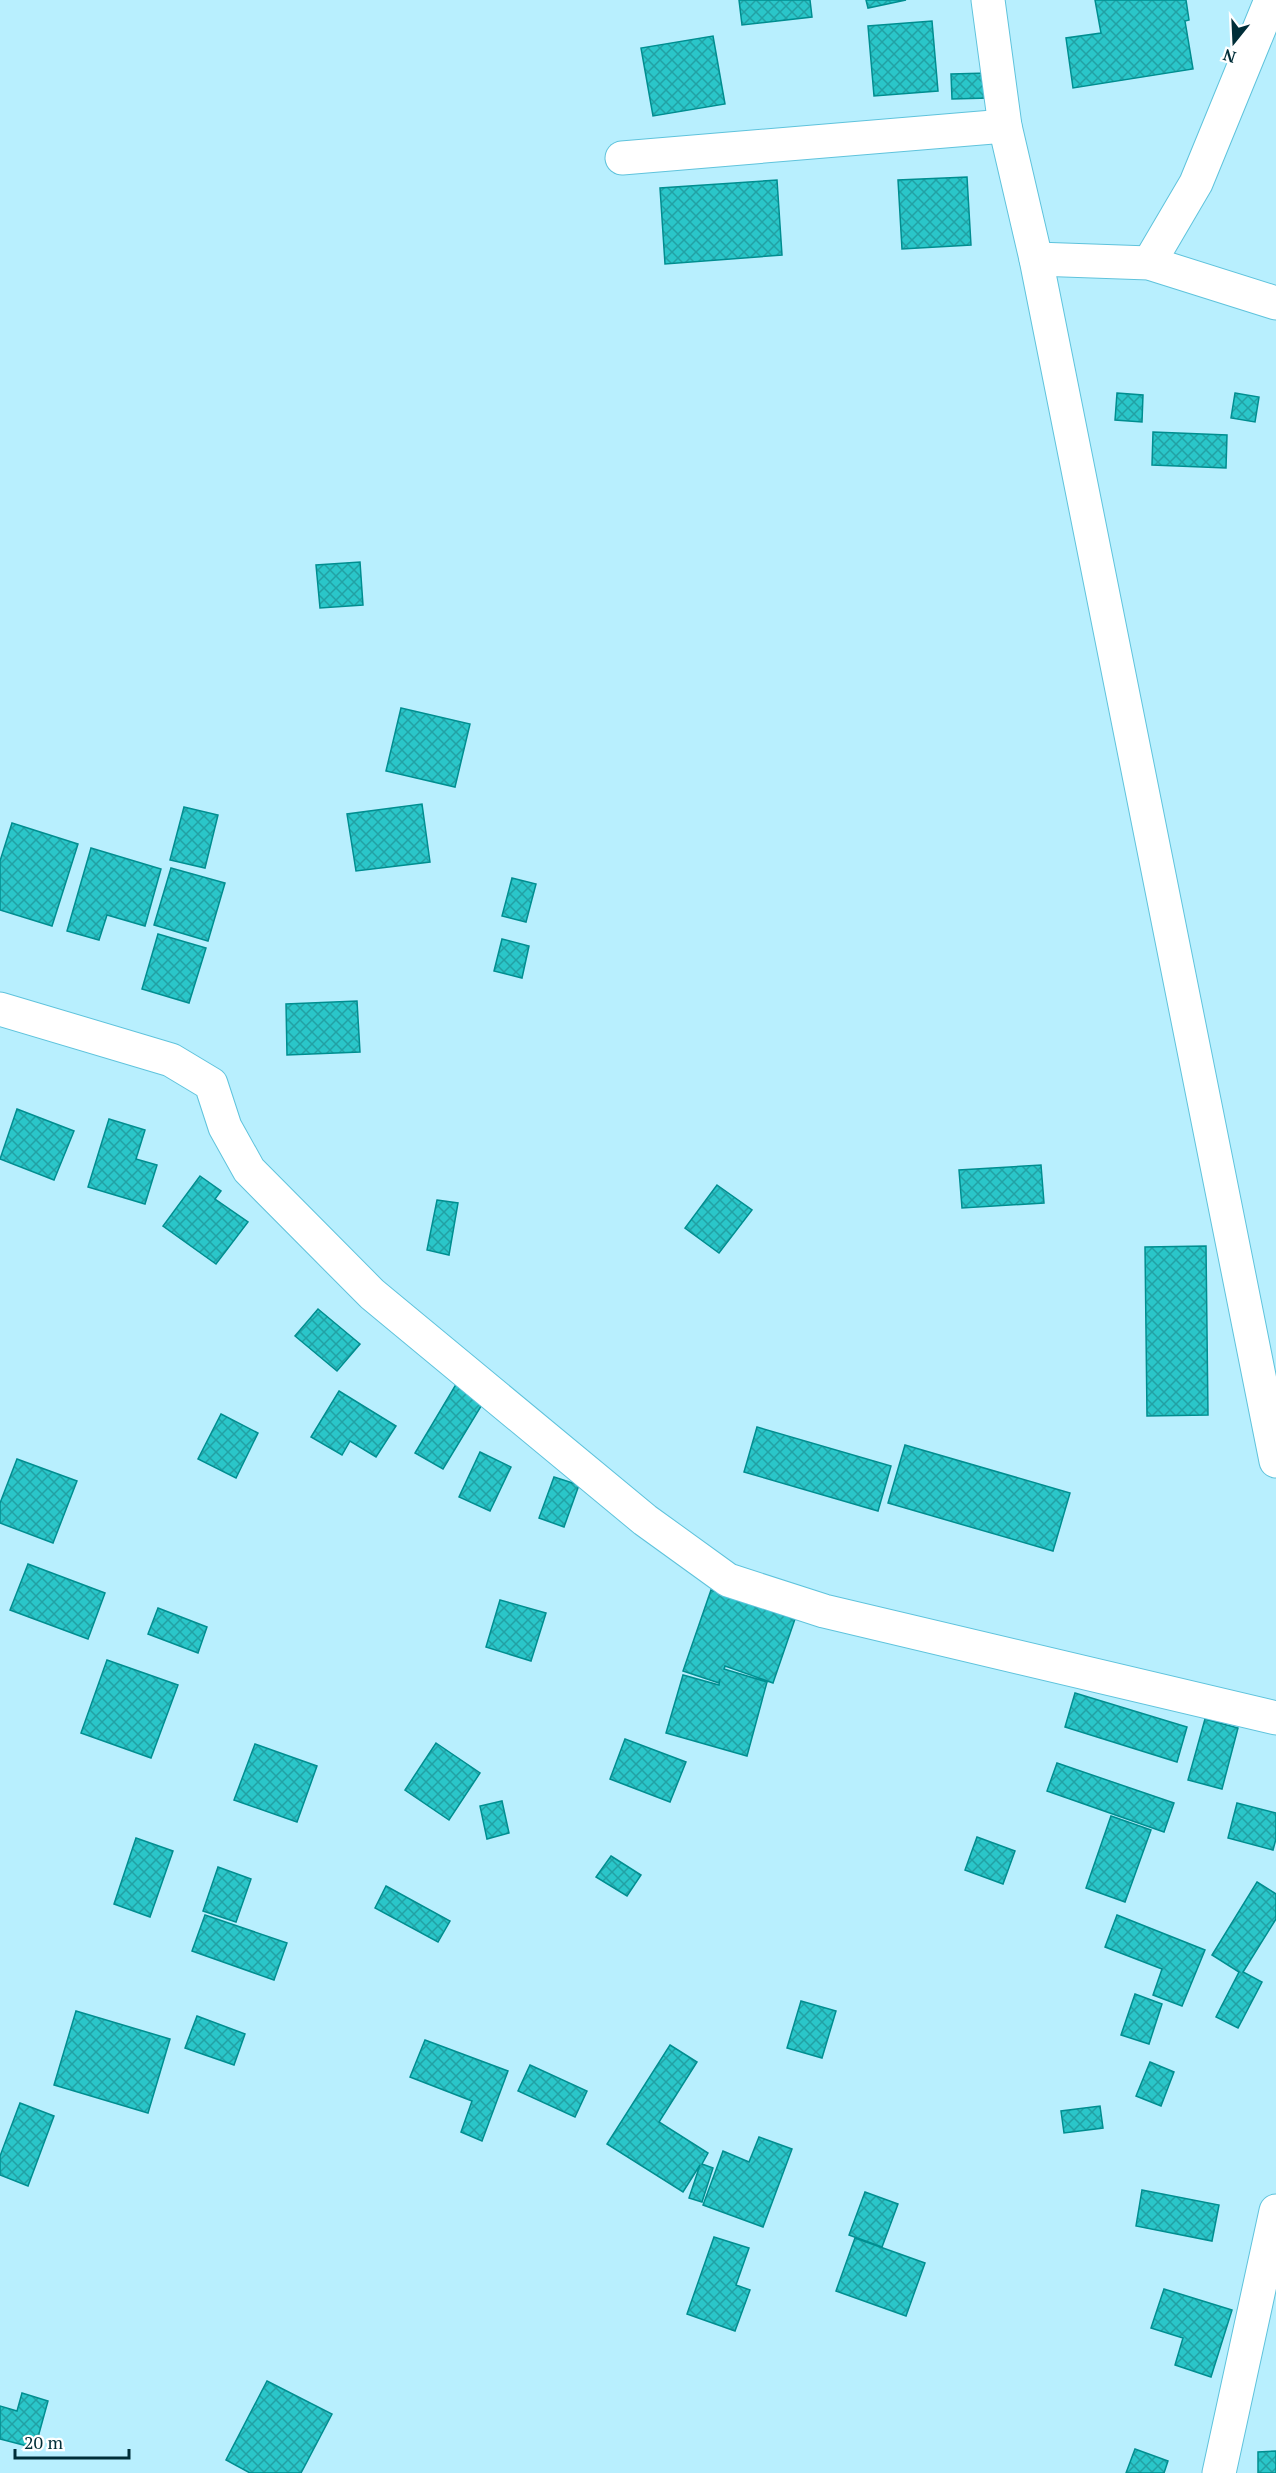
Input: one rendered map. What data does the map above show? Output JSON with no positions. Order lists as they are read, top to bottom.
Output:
{
  "scale_bar": "20 m",
  "north": "bottom"
}
